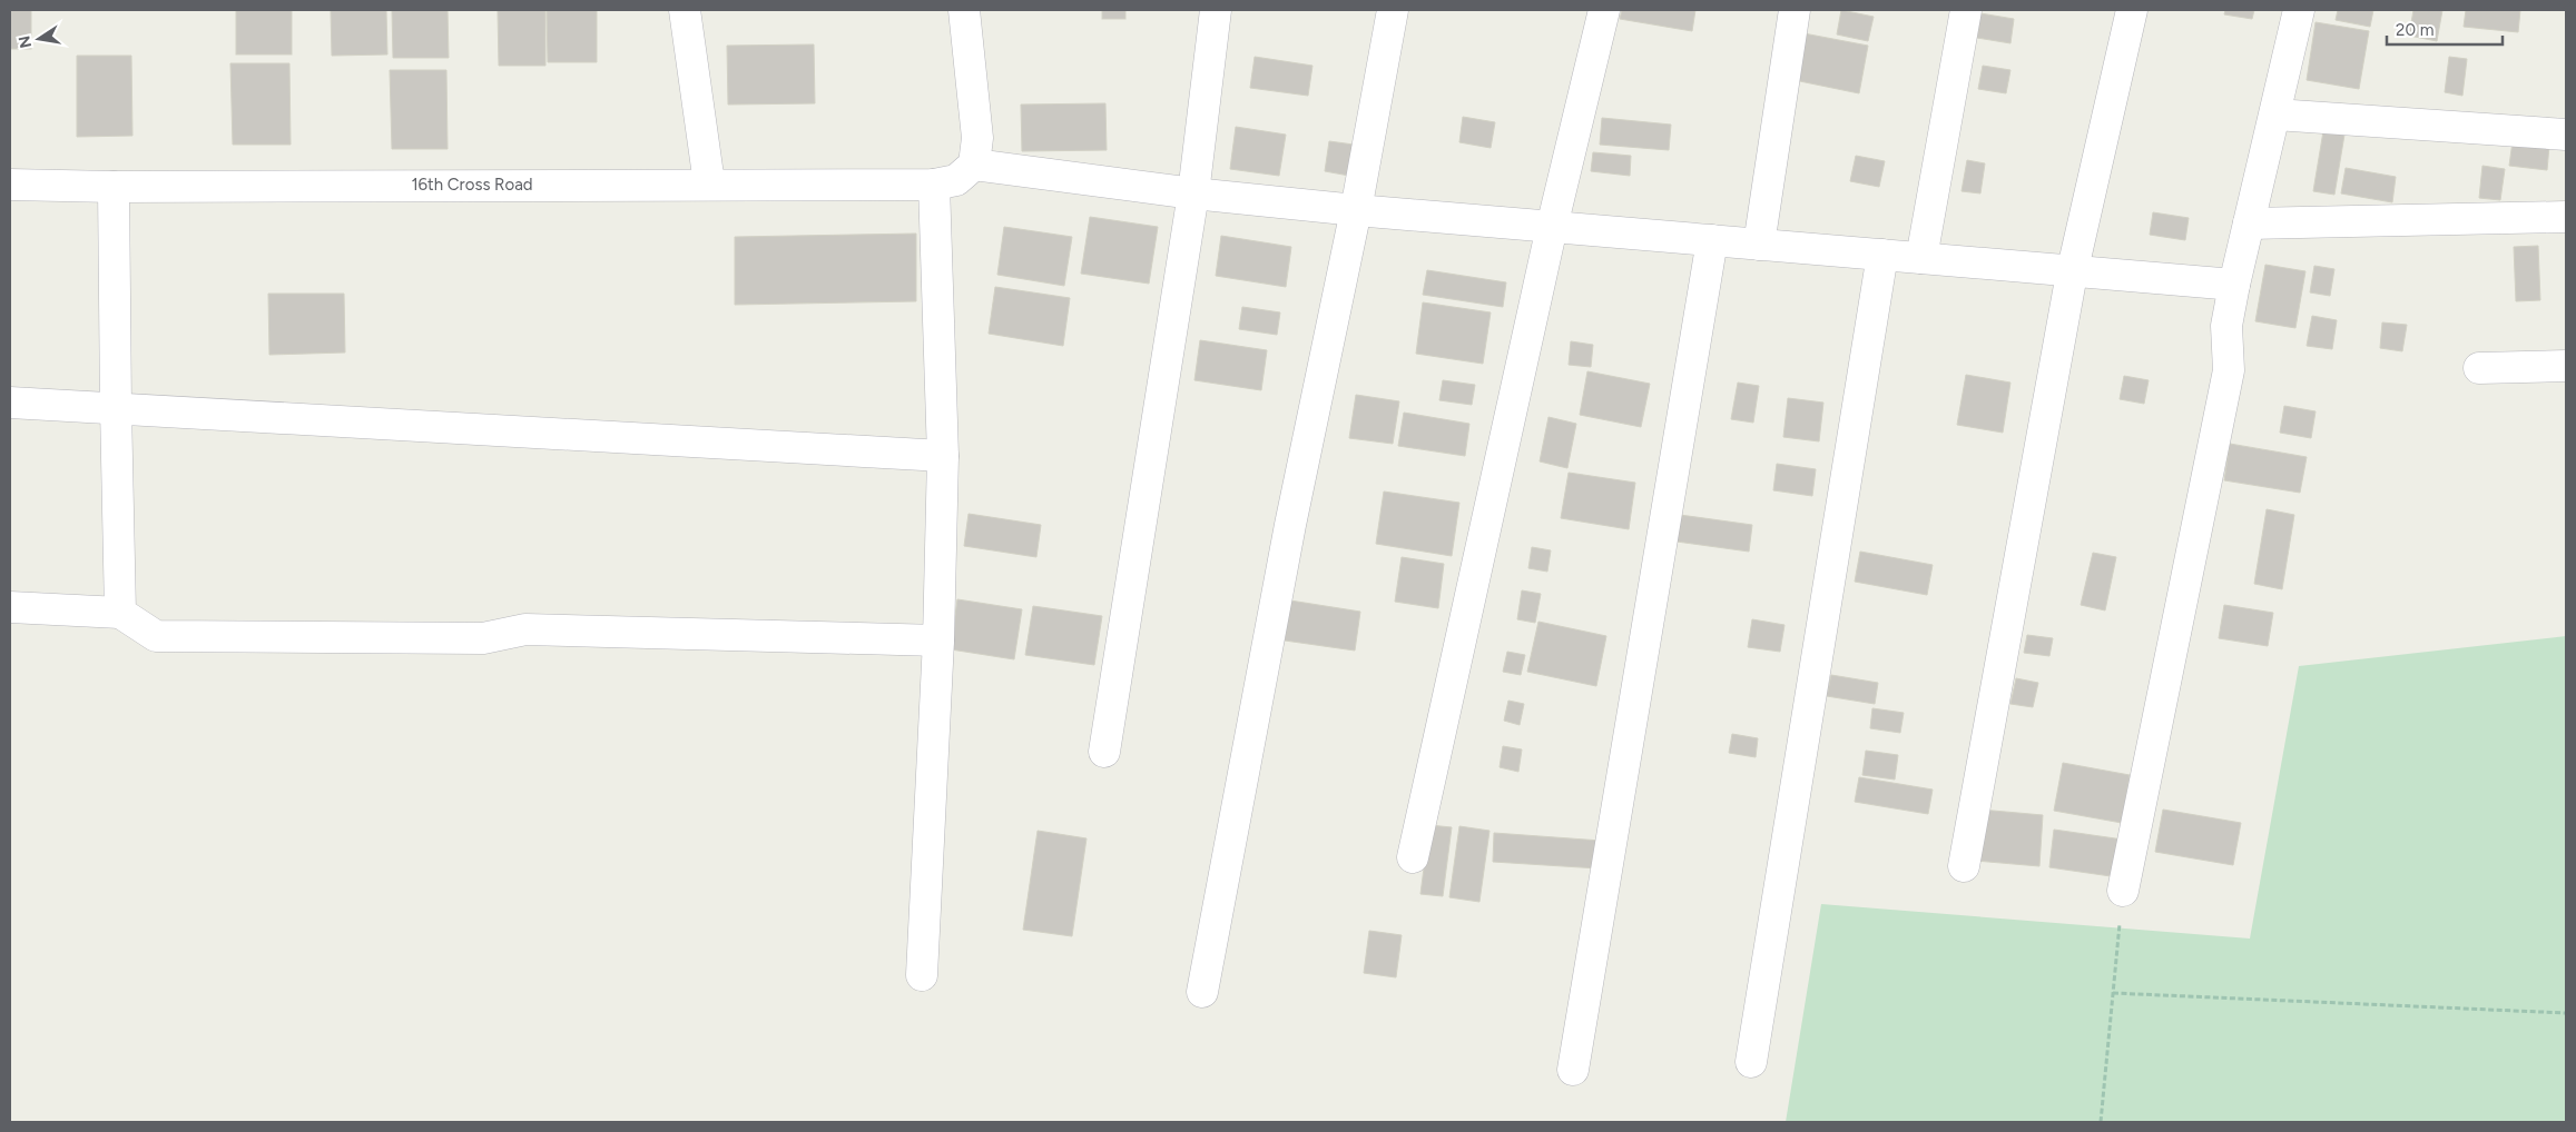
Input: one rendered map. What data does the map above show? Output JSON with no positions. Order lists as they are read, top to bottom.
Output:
{
  "streets": {
    "street": ["16th Cross Road"]
  },
  "scale_bar": "20 m",
  "north": "left"
}
